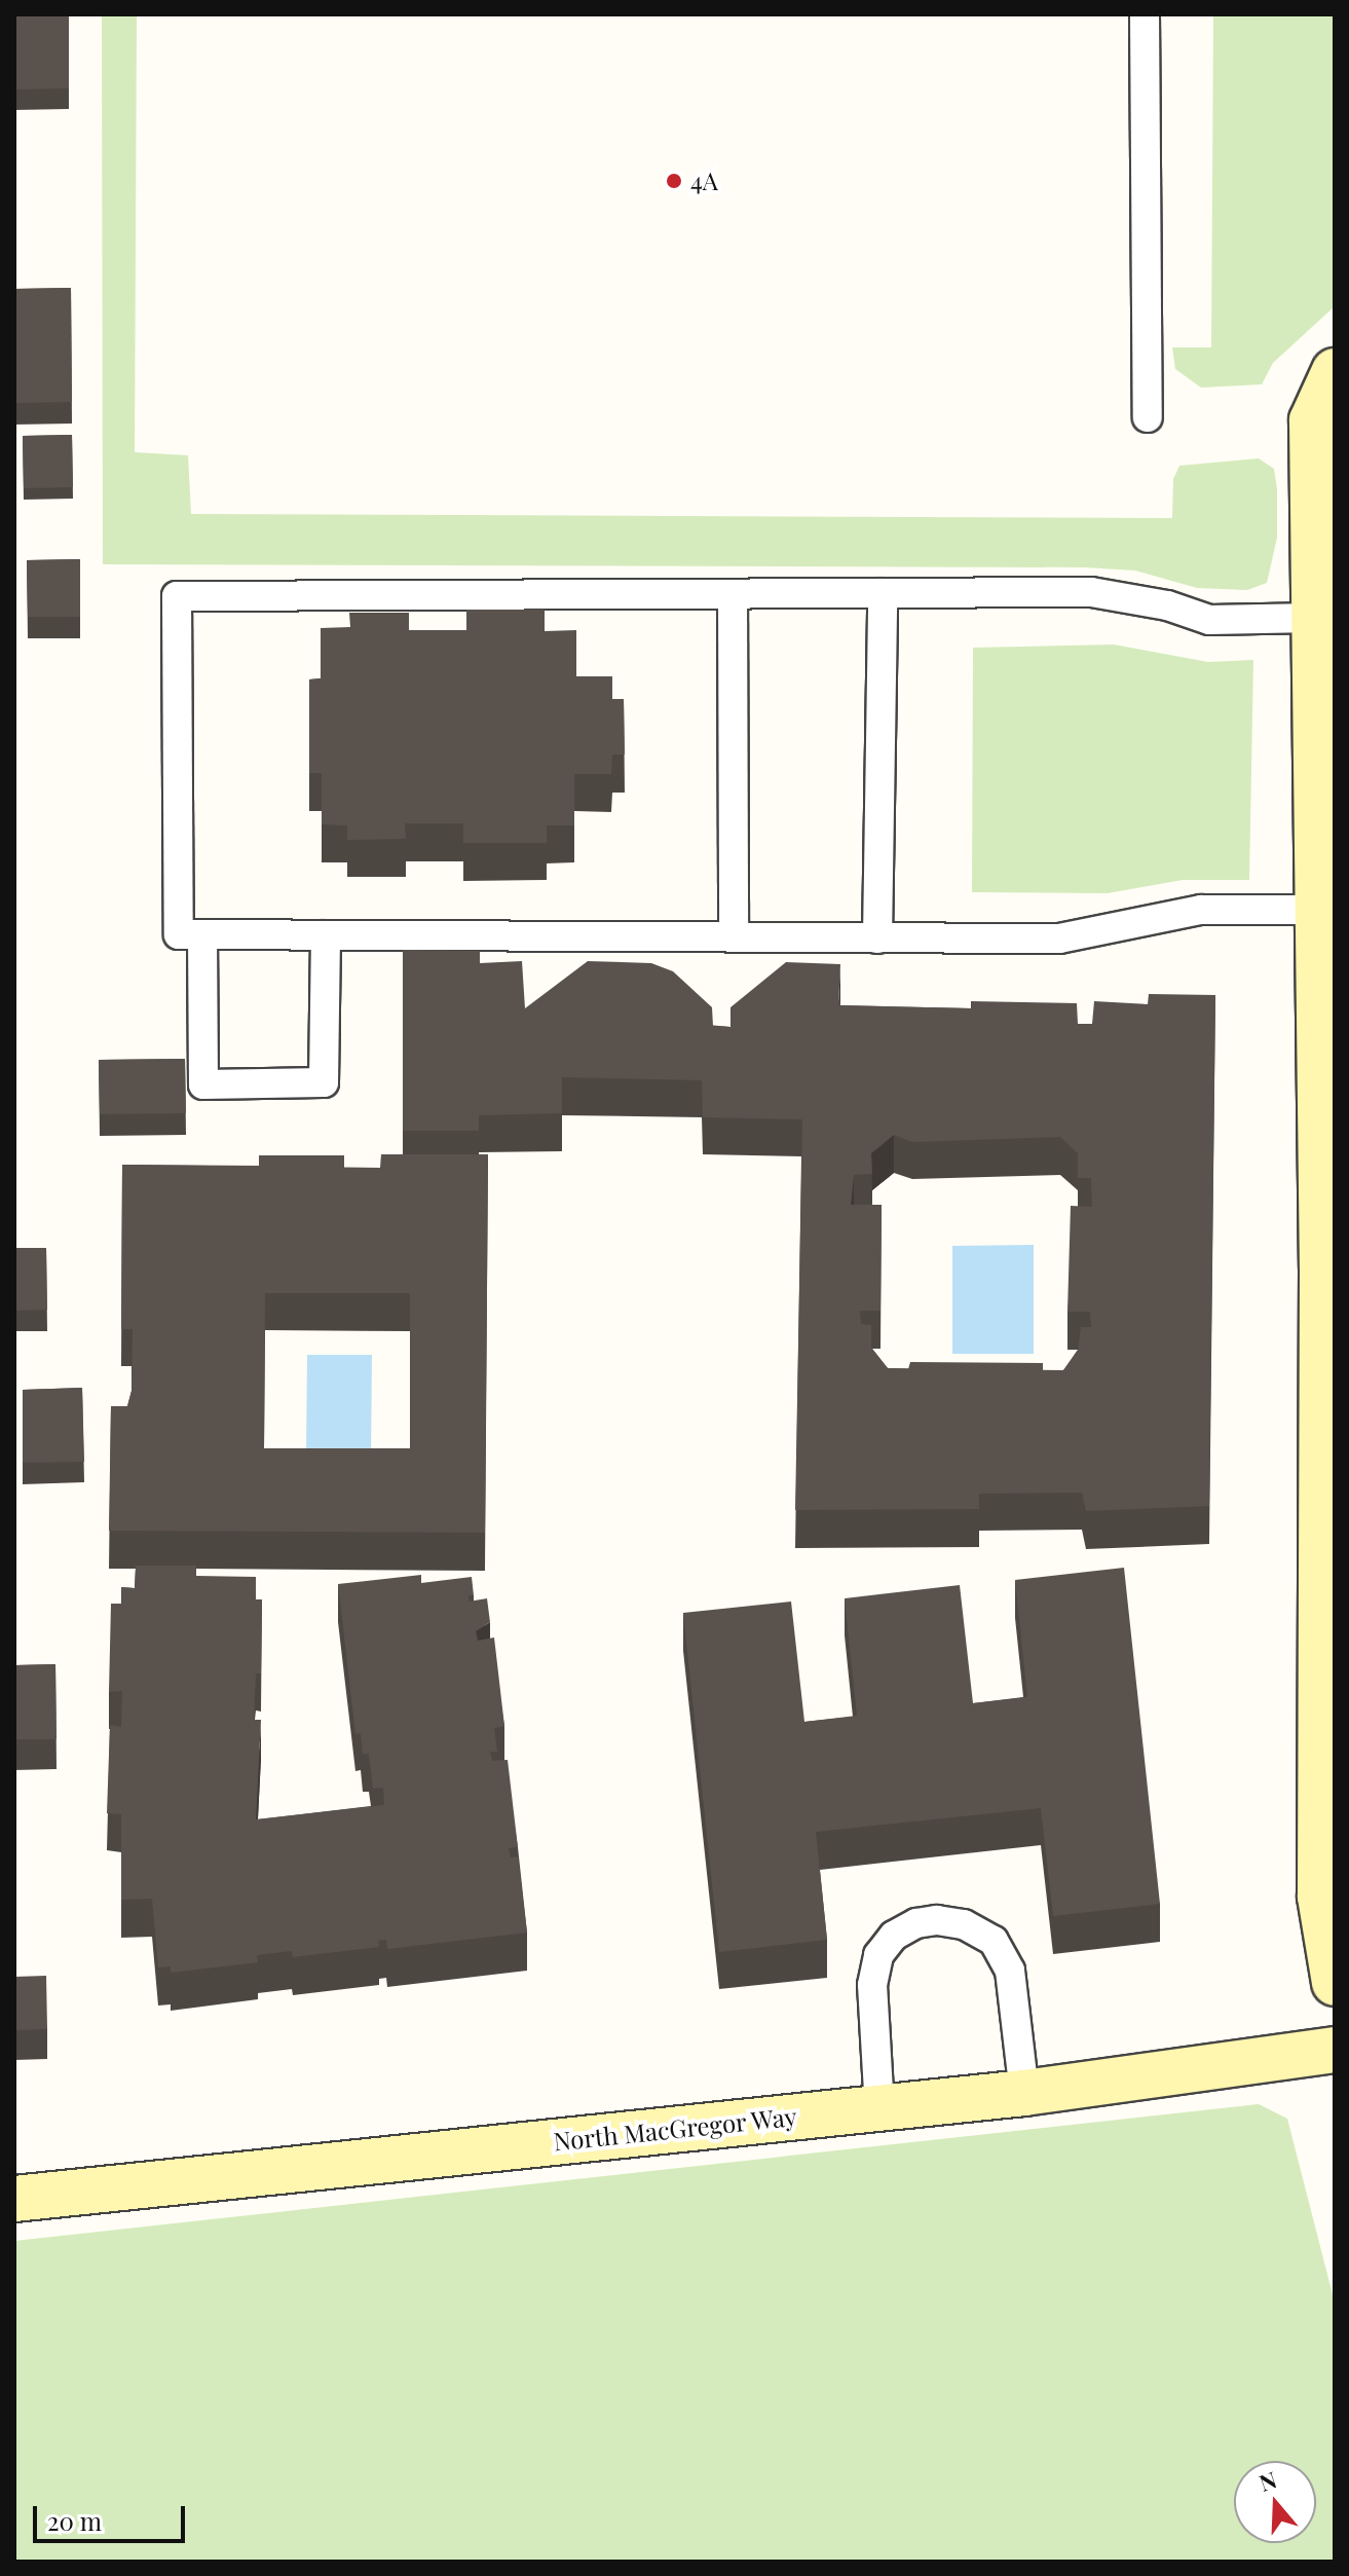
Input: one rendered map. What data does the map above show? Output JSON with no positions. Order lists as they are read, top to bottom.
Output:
{
  "streets": {
    "street": ["North MacGregor Way"]
  },
  "places": ["4A"],
  "scale_bar": "20 m",
  "north": "top"
}
